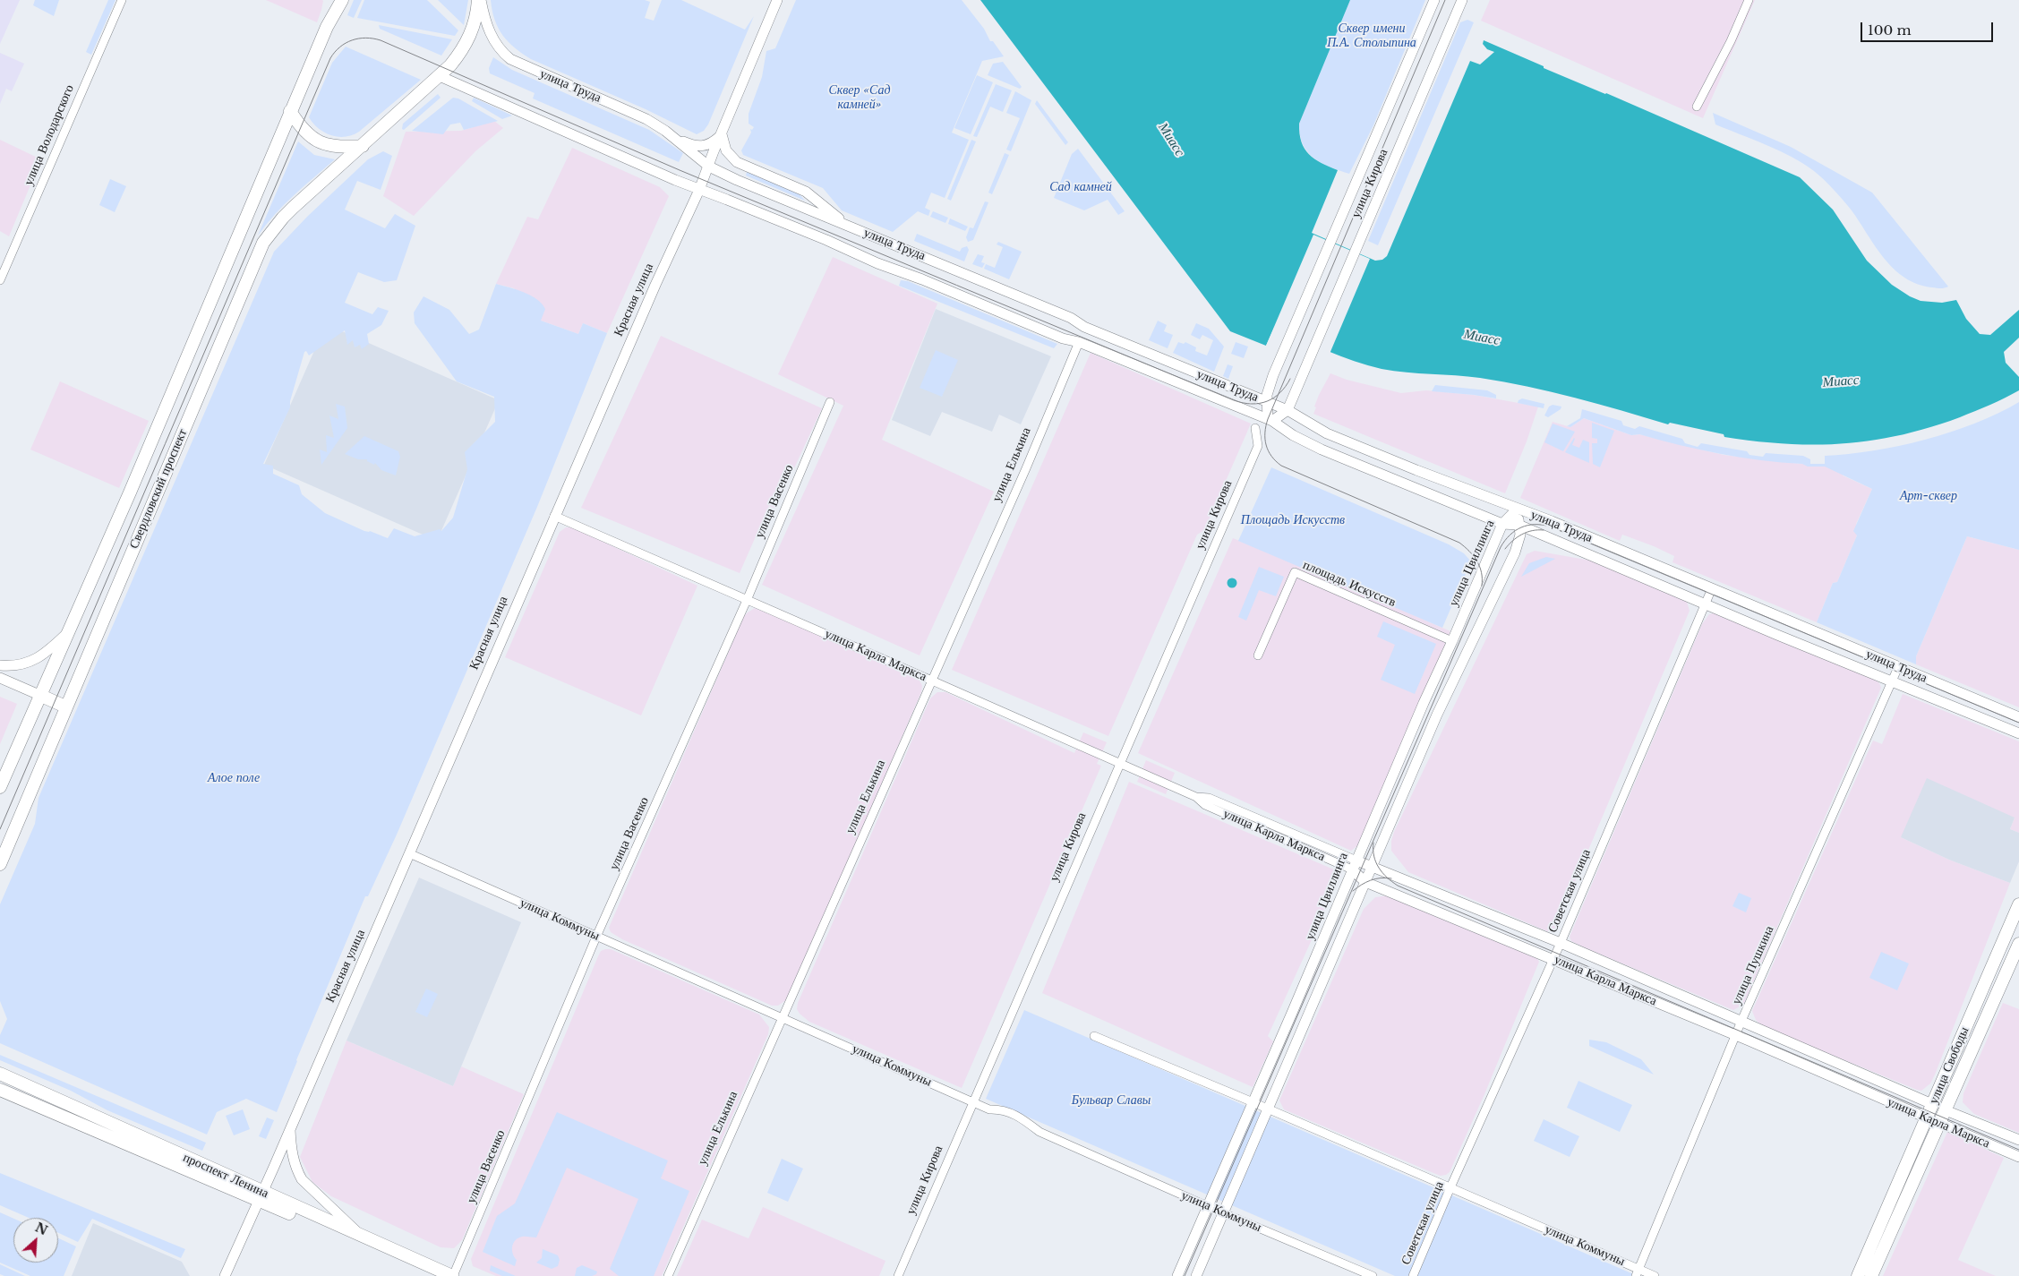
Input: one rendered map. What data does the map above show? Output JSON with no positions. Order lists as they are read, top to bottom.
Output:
{
  "streets": {
    "main road": [
      "улица Труда",
      "улица Кирова",
      "Красная улица",
      "улица Елькина",
      "Свердловский проспект",
      "улица Цвиллинга",
      "улица Карла Маркса",
      "улица Свободы",
      "проспект Ленина"
    ],
    "street": [
      "улица Володарского",
      "улица Васенко",
      "площадь Искусств",
      "Советская улица",
      "улица Коммуны",
      "улица Пушкина"
    ]
  },
  "crossings": [
    ["улица Труда", "улица Кирова"],
    ["улица Труда", "Красная улица"],
    ["улица Труда", "улица Елькина"],
    ["улица Труда", "Свердловский проспект"],
    ["улица Труда", "улица Цвиллинга"],
    ["улица Труда", "Советская улица"],
    ["улица Труда", "улица Пушкина"],
    ["улица Кирова", "улица Карла Маркса"],
    ["улица Кирова", "улица Коммуны"],
    ["Красная улица", "улица Карла Маркса"],
    ["Красная улица", "улица Коммуны"],
    ["Красная улица", "проспект Ленина"],
    ["улица Елькина", "улица Карла Маркса"],
    ["улица Елькина", "улица Коммуны"],
    ["улица Васенко", "улица Карла Маркса"],
    ["улица Васенко", "улица Коммуны"],
    ["улица Васенко", "проспект Ленина"],
    ["улица Цвиллинга", "площадь Искусств"],
    ["улица Цвиллинга", "улица Карла Маркса"],
    ["улица Цвиллинга", "улица Коммуны"],
    ["улица Карла Маркса", "Советская улица"],
    ["улица Карла Маркса", "улица Пушкина"],
    ["улица Карла Маркса", "улица Свободы"],
    ["Советская улица", "улица Коммуны"],
    ["улица Коммуны", "улица Пушкина"]
  ],
  "water": ["Миасс"],
  "parks": [
    "Сквер имени П.А. Столыпина",
    "Сквер «Сад камней»",
    "Сад камней",
    "Арт-сквер",
    "Площадь Искусств",
    "Алое поле",
    "Бульвар Славы"
  ],
  "scale_bar": "100 m",
  "north": "top right"
}
